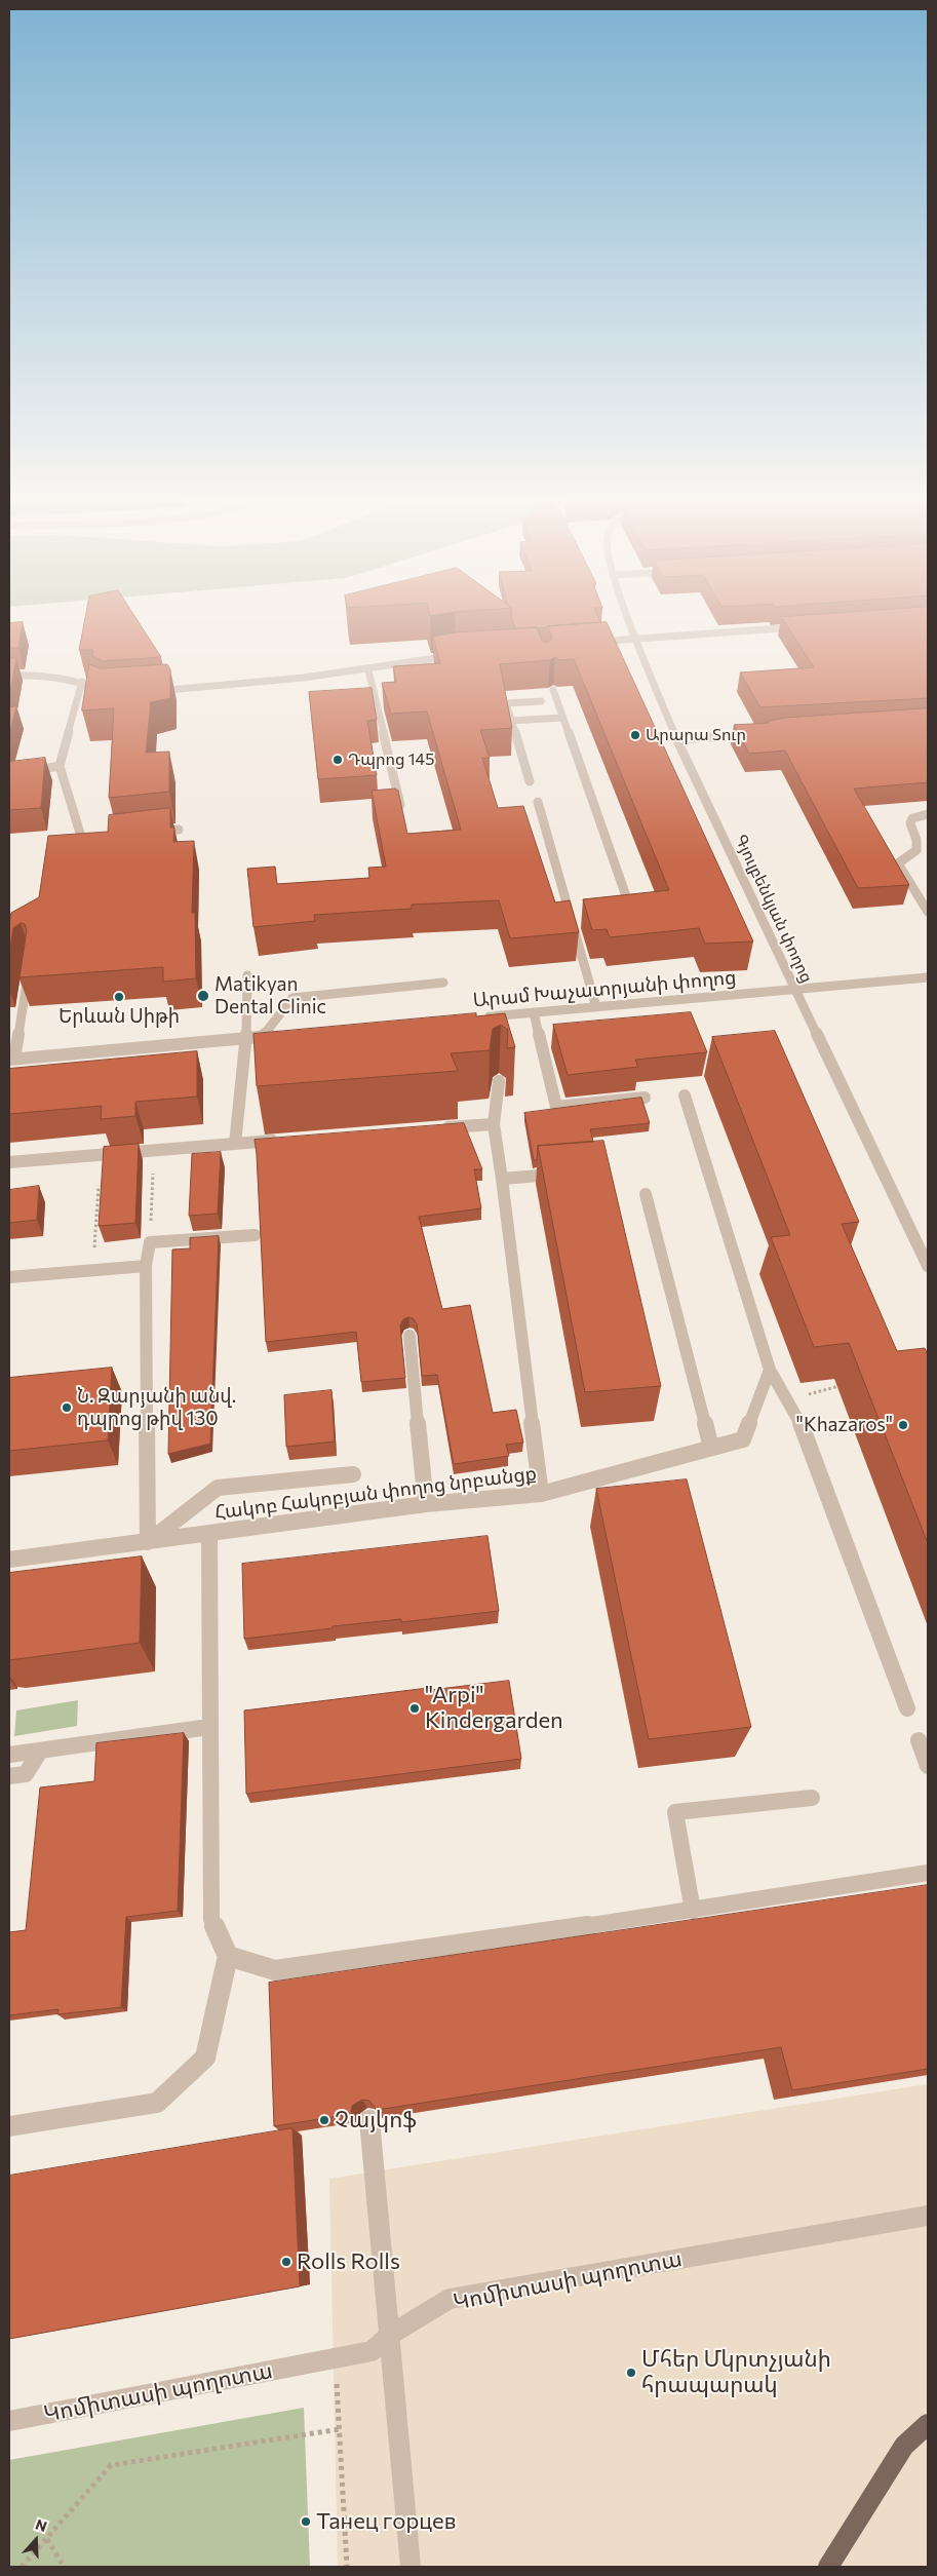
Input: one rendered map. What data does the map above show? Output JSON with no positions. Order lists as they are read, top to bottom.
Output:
{
  "streets": {
    "street": [
      "Գյուլբենկյան փողոց",
      "Արամ Խաչատրյանի փողոց",
      "Հակոբ Հակոբյան փողոց նրբանցք",
      "Կոմիտասի պողոտա"
    ]
  },
  "crossings": [
    ["Գյուլբենկյան փողոց", "Արամ Խաչատրյանի փողոց"]
  ],
  "places": [
    "Արարա Տուր",
    "Դպրոց 145",
    "Matikyan Dental Clinic",
    "Երևան Սիթի",
    "Ն. Զարյանի անվ. դպրոց թիվ 130",
    "\"Khazaros\"",
    "\"Arpi\" Kindergarden",
    "Չայկոֆ",
    "Rolls Rolls",
    "Մհեր Մկրտչյանի հրապարակ",
    "Танец горцев"
  ],
  "north": "top"
}
